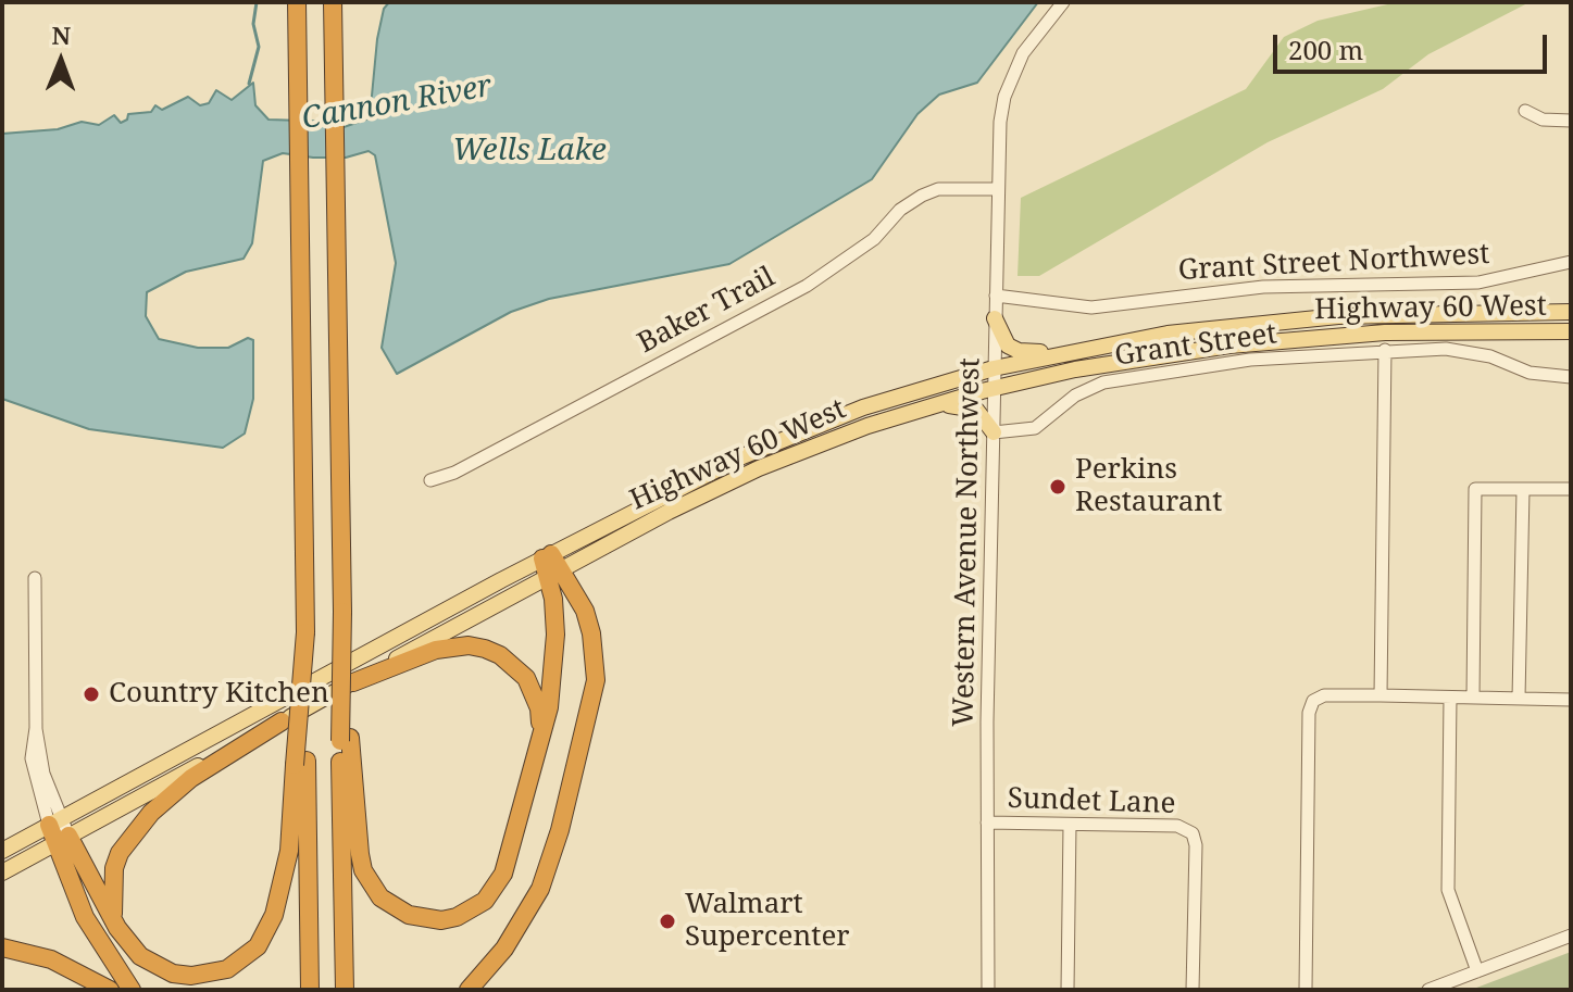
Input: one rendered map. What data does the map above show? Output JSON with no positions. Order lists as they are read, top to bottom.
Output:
{
  "streets": {
    "main road": ["Highway 60 West"],
    "street": [
      "Grant Street Northwest",
      "Baker Trail",
      "Grant Street",
      "Western Avenue Northwest",
      "Sundet Lane"
    ]
  },
  "crossings": [
    ["Grant Street Northwest", "Western Avenue Northwest"],
    ["Highway 60 West", "Western Avenue Northwest"],
    ["Baker Trail", "Western Avenue Northwest"],
    ["Grant Street", "Western Avenue Northwest"],
    ["Western Avenue Northwest", "Sundet Lane"]
  ],
  "water": ["Cannon River", "Wells Lake"],
  "places": ["Perkins Restaurant", "Country Kitchen", "Walmart Supercenter"],
  "scale_bar": "200 m",
  "north": "top"
}
